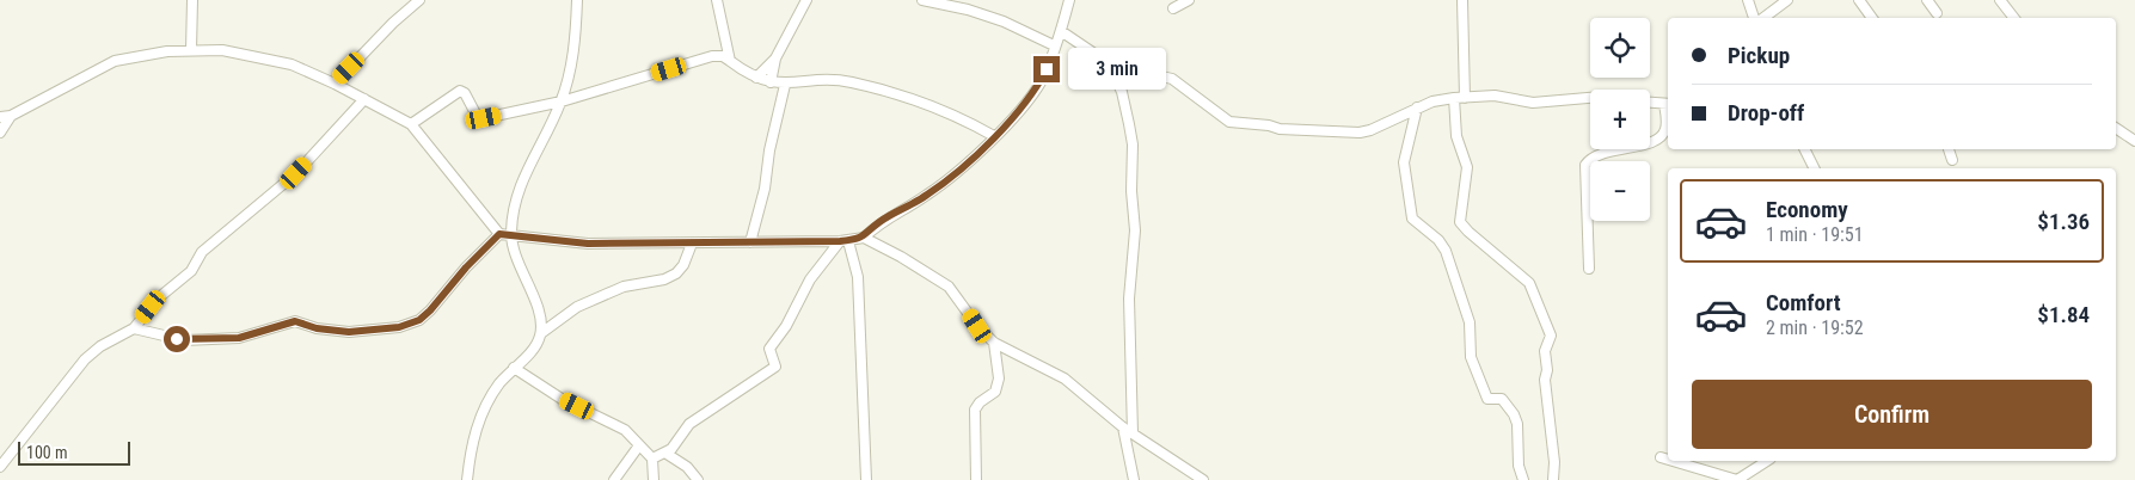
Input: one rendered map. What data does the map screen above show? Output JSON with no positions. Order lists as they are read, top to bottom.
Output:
{
  "scale_bar": "100 m",
  "page": {
    "map_buttons": ["+", "−"],
    "banner": ["Pickup", "Drop-off"],
    "bubble": "3 min",
    "list": [
      {
        "name": "Economy",
        "note": "1 min · 19:51",
        "value": "$1.36"
      },
      {
        "name": "Comfort",
        "note": "2 min · 19:52",
        "value": "$1.84"
      }
    ],
    "buttons": "Confirm",
    "scale": "100 m"
  }
}
